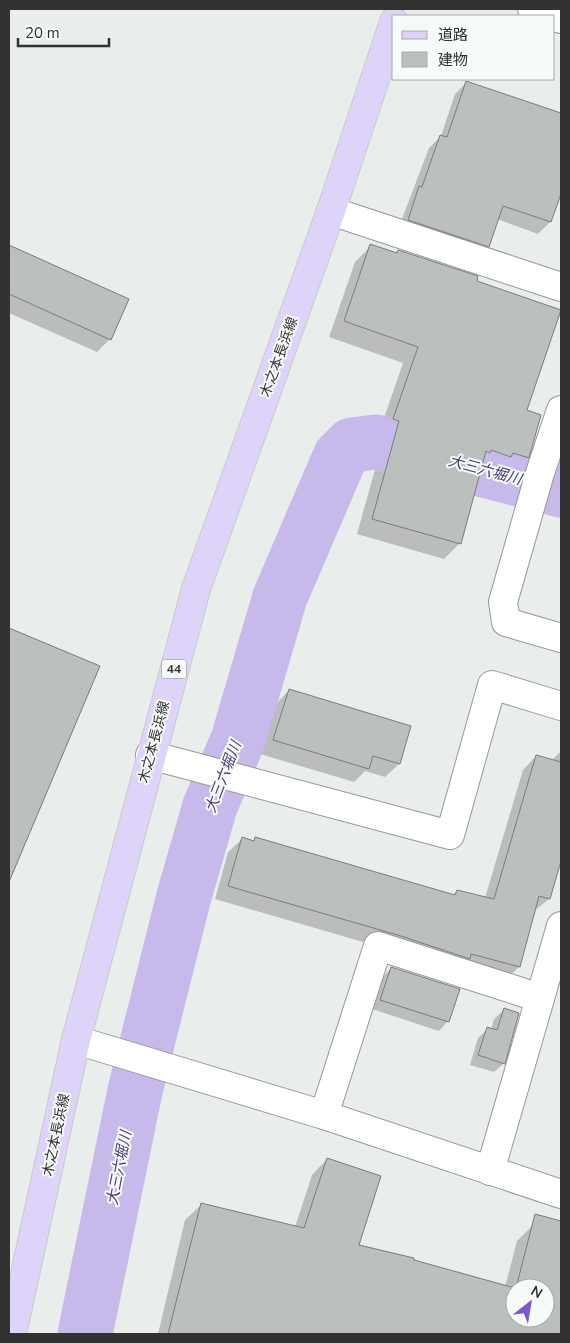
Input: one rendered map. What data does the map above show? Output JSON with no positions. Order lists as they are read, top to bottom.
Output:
{
  "streets": {
    "main road": ["木之本長浜線", "44"]
  },
  "water": ["大三六堀川"],
  "legend": ["道路", "建物"],
  "scale_bar": "20 m",
  "north": "top right"
}
